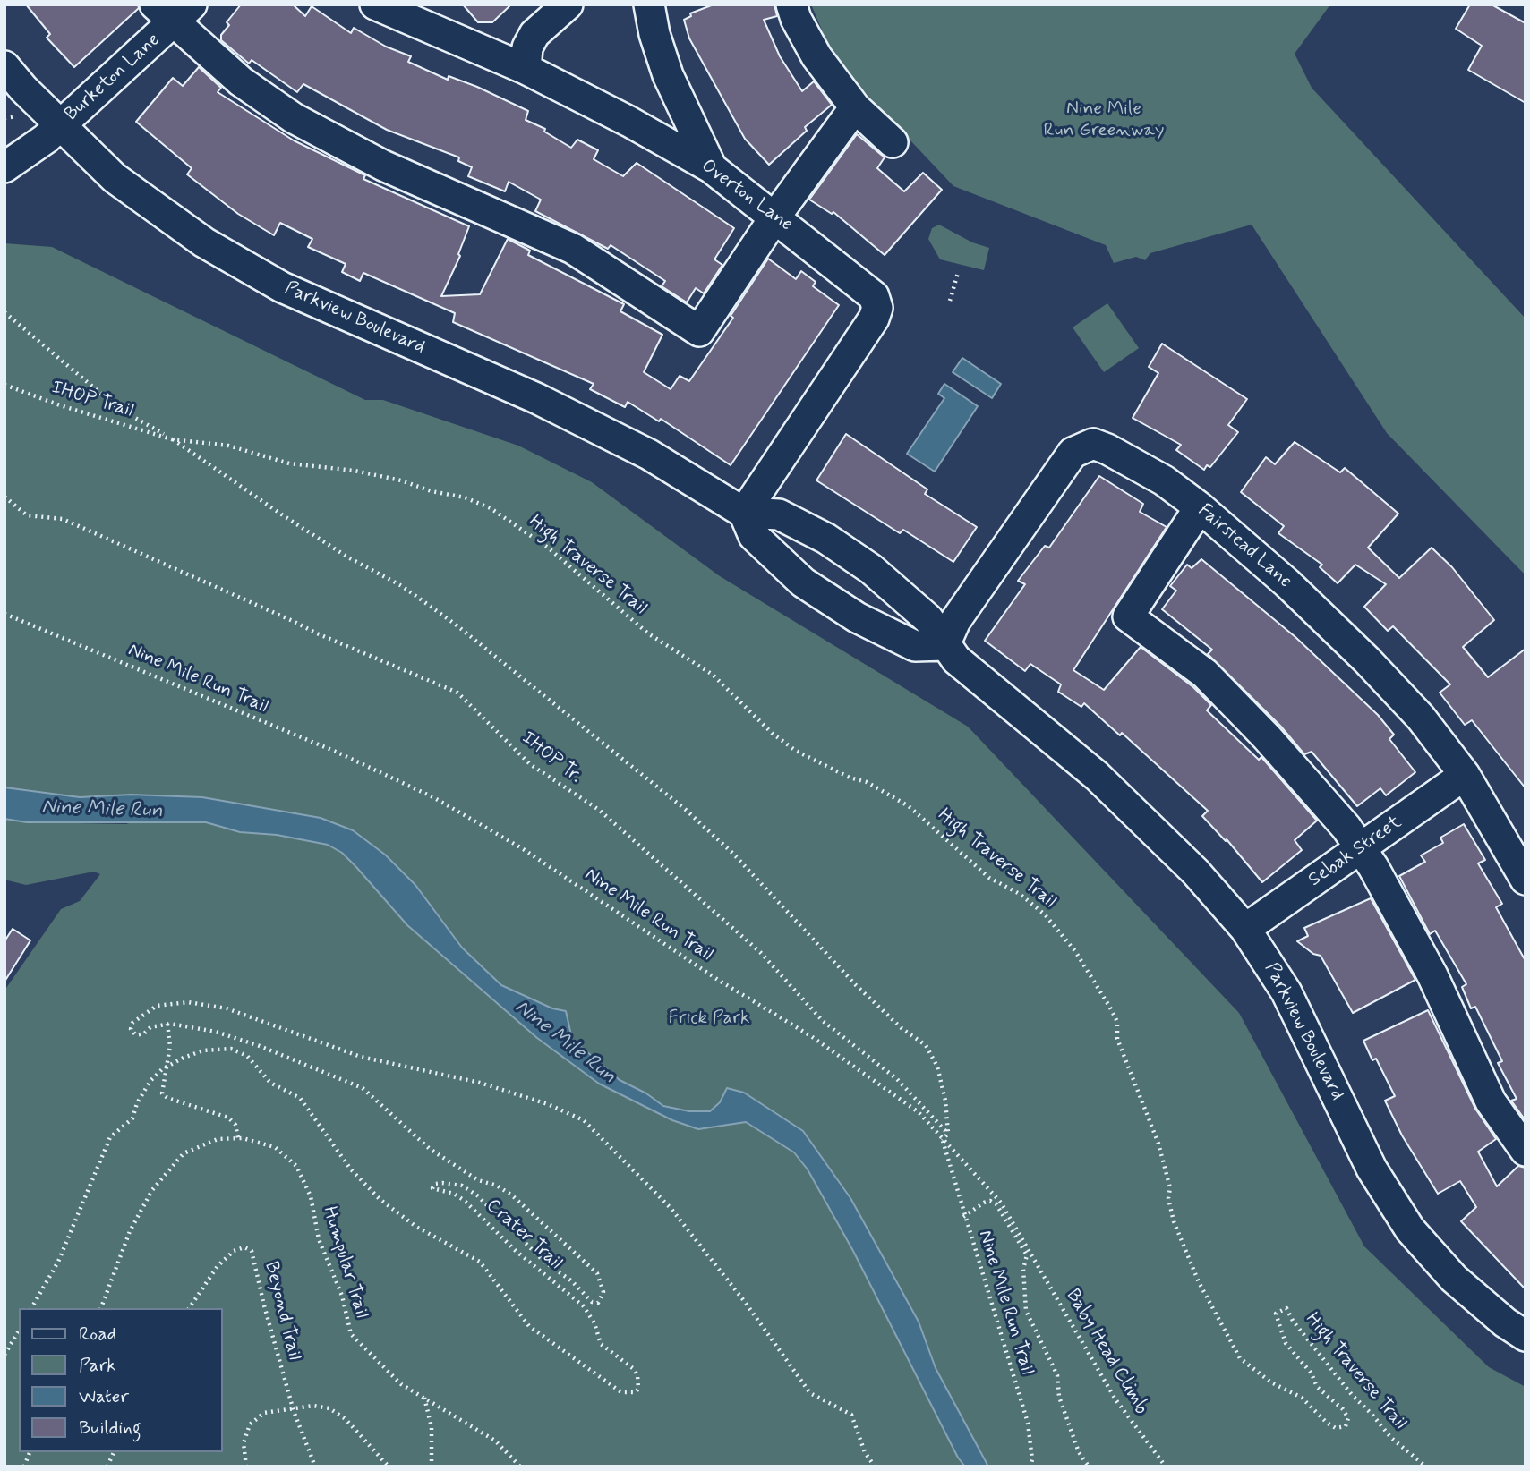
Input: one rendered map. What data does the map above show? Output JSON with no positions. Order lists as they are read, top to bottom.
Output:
{
  "streets": {
    "street": [
      "Burketon Lane",
      "Overton Lane",
      "Parkview Boulevard",
      "Fairstead Lane",
      "Sebak Street"
    ],
    "path": [
      "IHOP Trail",
      "High Traverse Trail",
      "Nine Mile Run Trail",
      "IHOP Tr.",
      "Crater Trail",
      "Humpular Trail",
      "Beyond Trail",
      "Baby Head Climb"
    ]
  },
  "crossings": [
    ["Burketon Lane", "Parkview Boulevard"],
    ["Overton Lane", "Parkview Boulevard"],
    ["Parkview Boulevard", "Fairstead Lane"],
    ["Parkview Boulevard", "Sebak Street"],
    ["IHOP Trail", "High Traverse Trail"],
    ["Fairstead Lane", "Sebak Street"],
    ["Nine Mile Run Trail", "Baby Head Climb"]
  ],
  "water": ["Nine Mile Run"],
  "parks": ["Nine Mile Run Greenway", "Frick Park"],
  "legend": [
    "Road",
    "Park",
    "Water",
    "Building"
  ]
}
